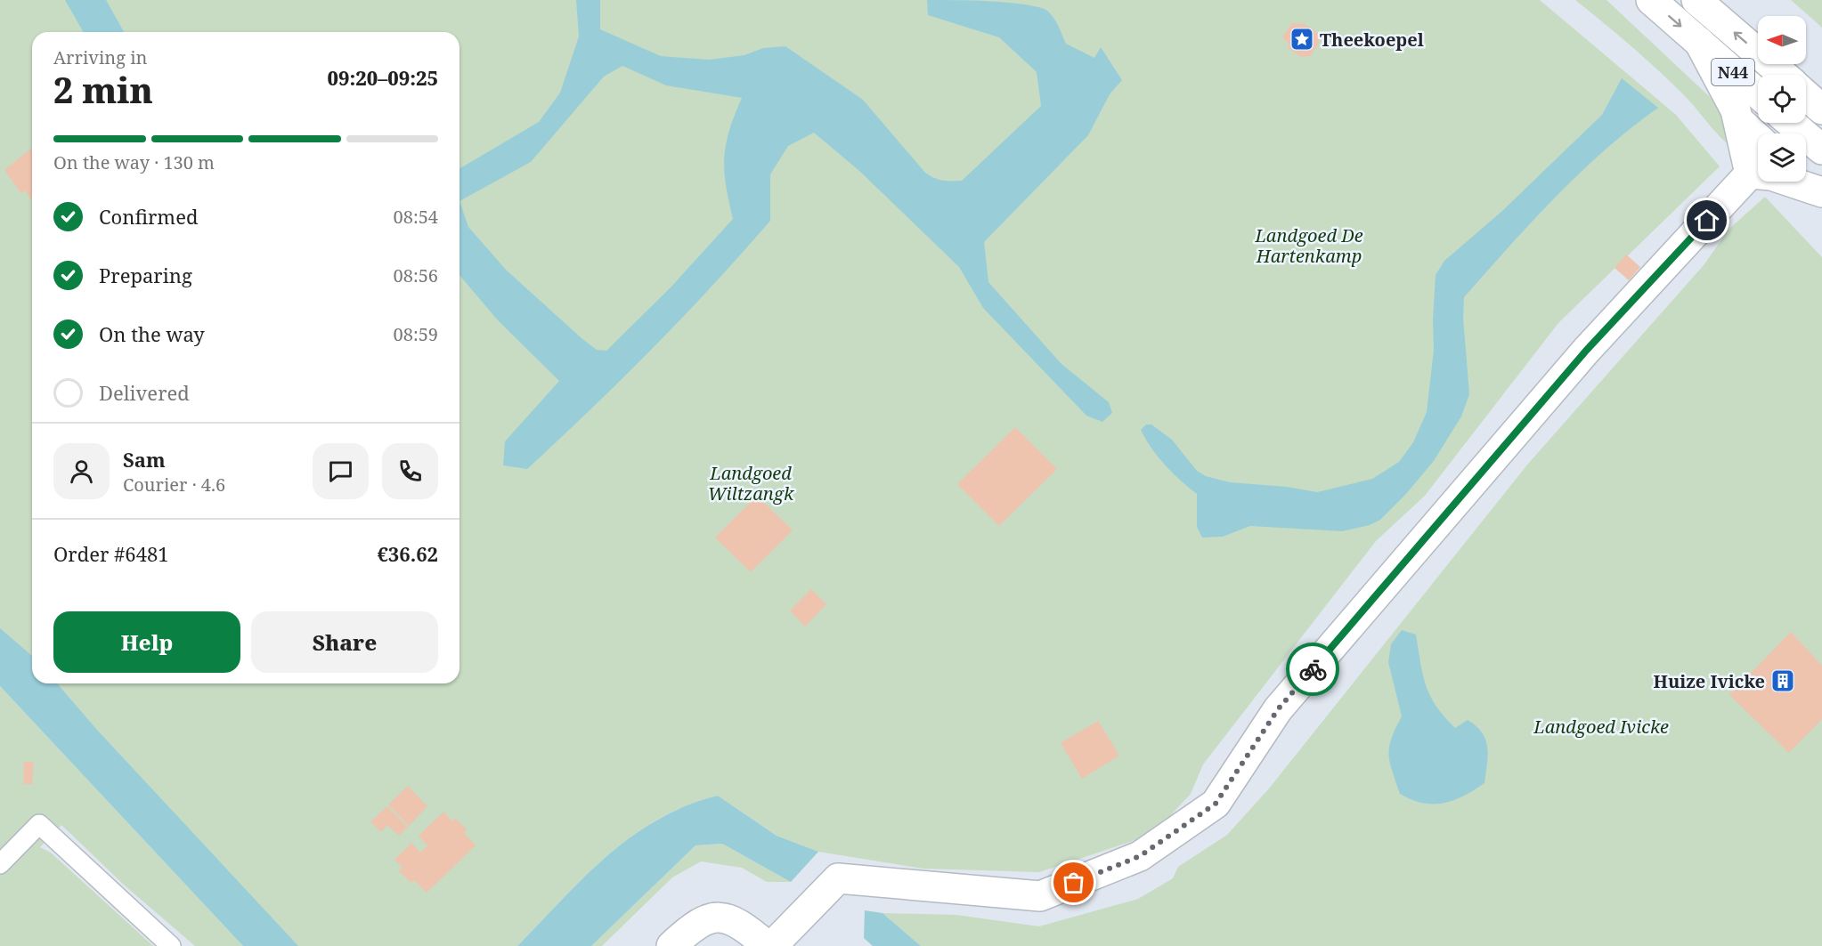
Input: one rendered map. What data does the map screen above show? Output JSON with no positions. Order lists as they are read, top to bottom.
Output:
{
  "streets": {
    "street": ["N44"]
  },
  "parks": ["Landgoed De Hartenkamp", "Landgoed Wiltzangk", "Landgoed Ivicke"],
  "places": {
    "place": ["Theekoepel"],
    "building": ["Huize Ivicke"]
  },
  "north": "left",
  "page": {
    "heading": ["2 min", "Arriving in", "09:20–09:25"],
    "panel": [
      "Sam",
      "Courier · 4.6",
      "Order #6481",
      "€36.62"
    ],
    "bar": "On the way · 130 m",
    "list": [
      ["Confirmed", "08:54"],
      ["Preparing", "08:56"],
      ["On the way", "08:59"],
      "Delivered"
    ],
    "buttons": ["Help", "Share"]
  }
}
